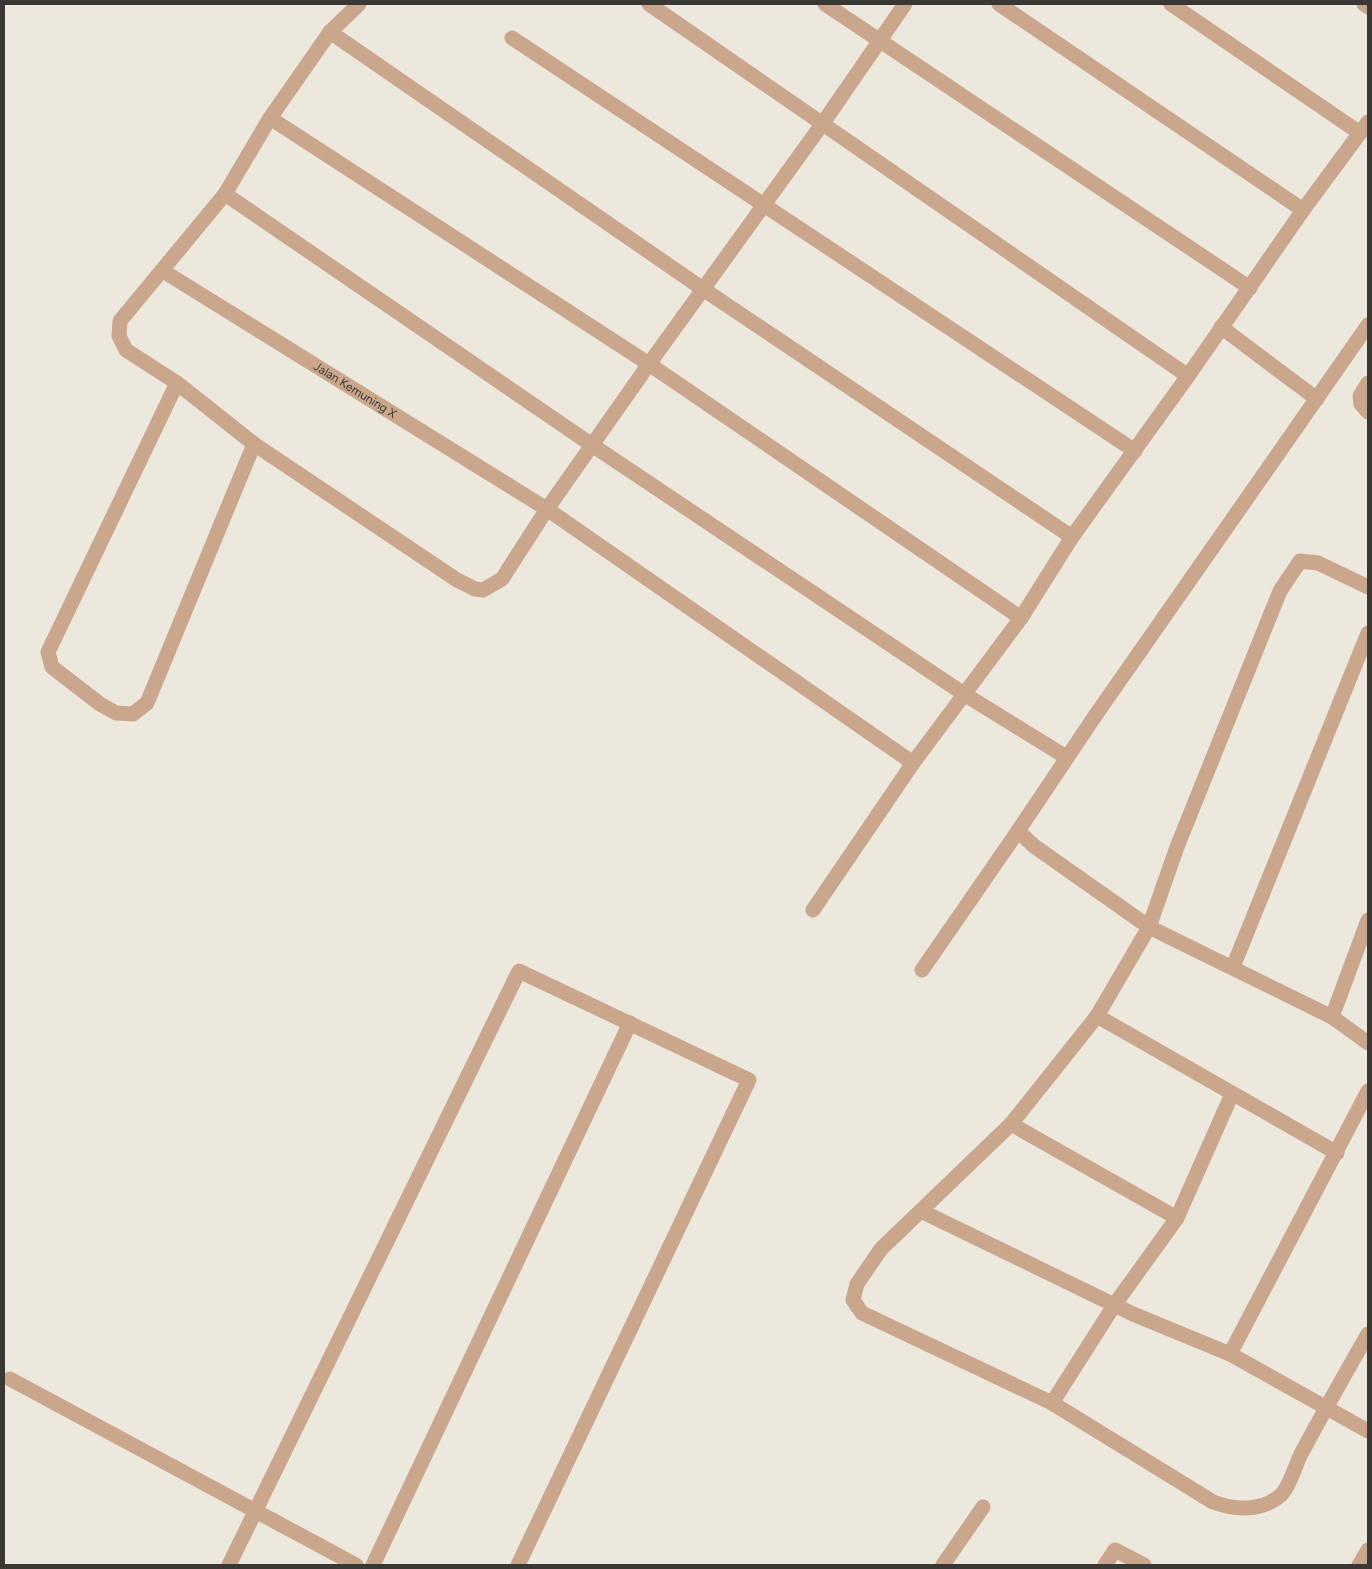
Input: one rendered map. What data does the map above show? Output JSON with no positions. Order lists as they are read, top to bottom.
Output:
{
  "streets": {
    "street": ["Jalan Kemuning X"]
  }
}
